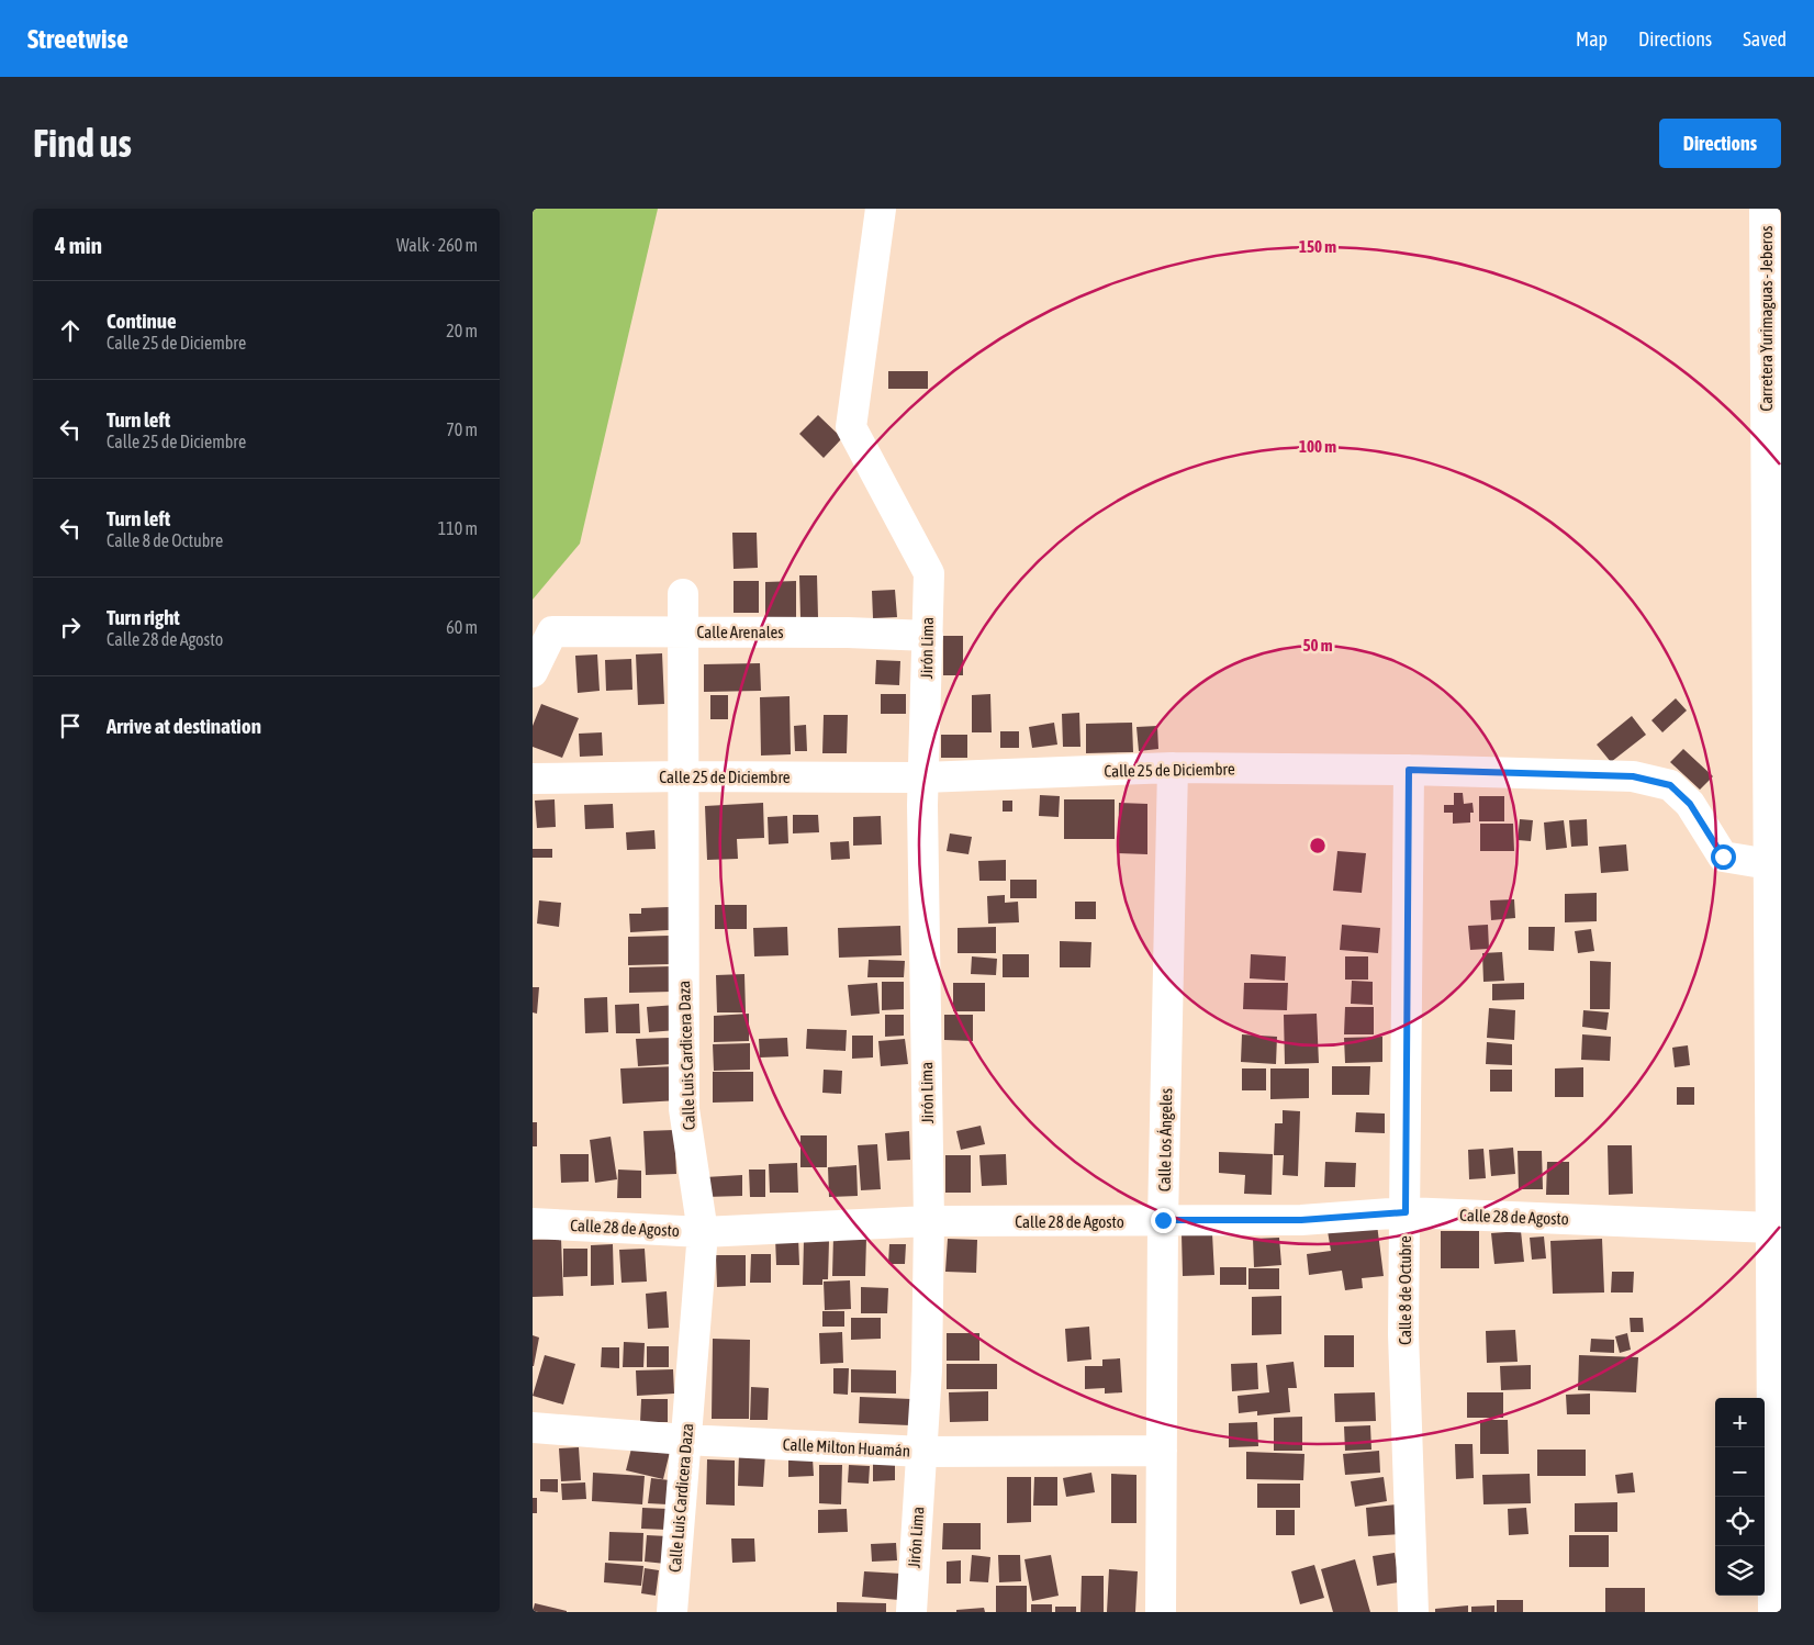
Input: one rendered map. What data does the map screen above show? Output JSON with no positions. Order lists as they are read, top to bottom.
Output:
{
  "streets": {
    "street": [
      "Carretera Yurimaguas - Jeberos",
      "Calle Arenales",
      "Jirón Lima",
      "Calle 25 de Diciembre",
      "Calle Luis Cardicera Daza",
      "Calle Los Ángeles",
      "Calle 28 de Agosto",
      "Calle 8 de Octubre",
      "Calle Milton Huamán"
    ]
  },
  "crossings": [
    ["Carretera Yurimaguas - Jeberos", "Calle 25 de Diciembre"],
    ["Carretera Yurimaguas - Jeberos", "Calle 28 de Agosto"],
    ["Calle Arenales", "Jirón Lima"],
    ["Calle Arenales", "Calle Luis Cardicera Daza"],
    ["Jirón Lima", "Calle 25 de Diciembre"],
    ["Jirón Lima", "Calle 28 de Agosto"],
    ["Jirón Lima", "Calle Milton Huamán"],
    ["Calle 25 de Diciembre", "Calle Luis Cardicera Daza"],
    ["Calle 25 de Diciembre", "Calle Los Ángeles"],
    ["Calle 25 de Diciembre", "Calle 8 de Octubre"],
    ["Calle Luis Cardicera Daza", "Calle 28 de Agosto"],
    ["Calle Luis Cardicera Daza", "Calle Milton Huamán"],
    ["Calle Los Ángeles", "Calle 28 de Agosto"],
    ["Calle Los Ángeles", "Calle Milton Huamán"],
    ["Calle 28 de Agosto", "Calle 8 de Octubre"]
  ],
  "page": {
    "header": "Streetwise",
    "nav": ["Map", "Directions", "Saved"],
    "buttons": "Directions",
    "title": "Find us",
    "heading": ["4 min", "Walk · 260 m"],
    "list": [
      ["Continue", "Calle 25 de Diciembre", "20 m"],
      ["Turn left", "Calle 25 de Diciembre", "70 m"],
      ["Turn left", "Calle 8 de Octubre", "110 m"],
      ["Turn right", "Calle 28 de Agosto", "60 m"],
      "Arrive at destination"
    ],
    "map_buttons": ["+", "−"]
  },
  "rings": ["150 m", "100 m", "50 m"]
}
